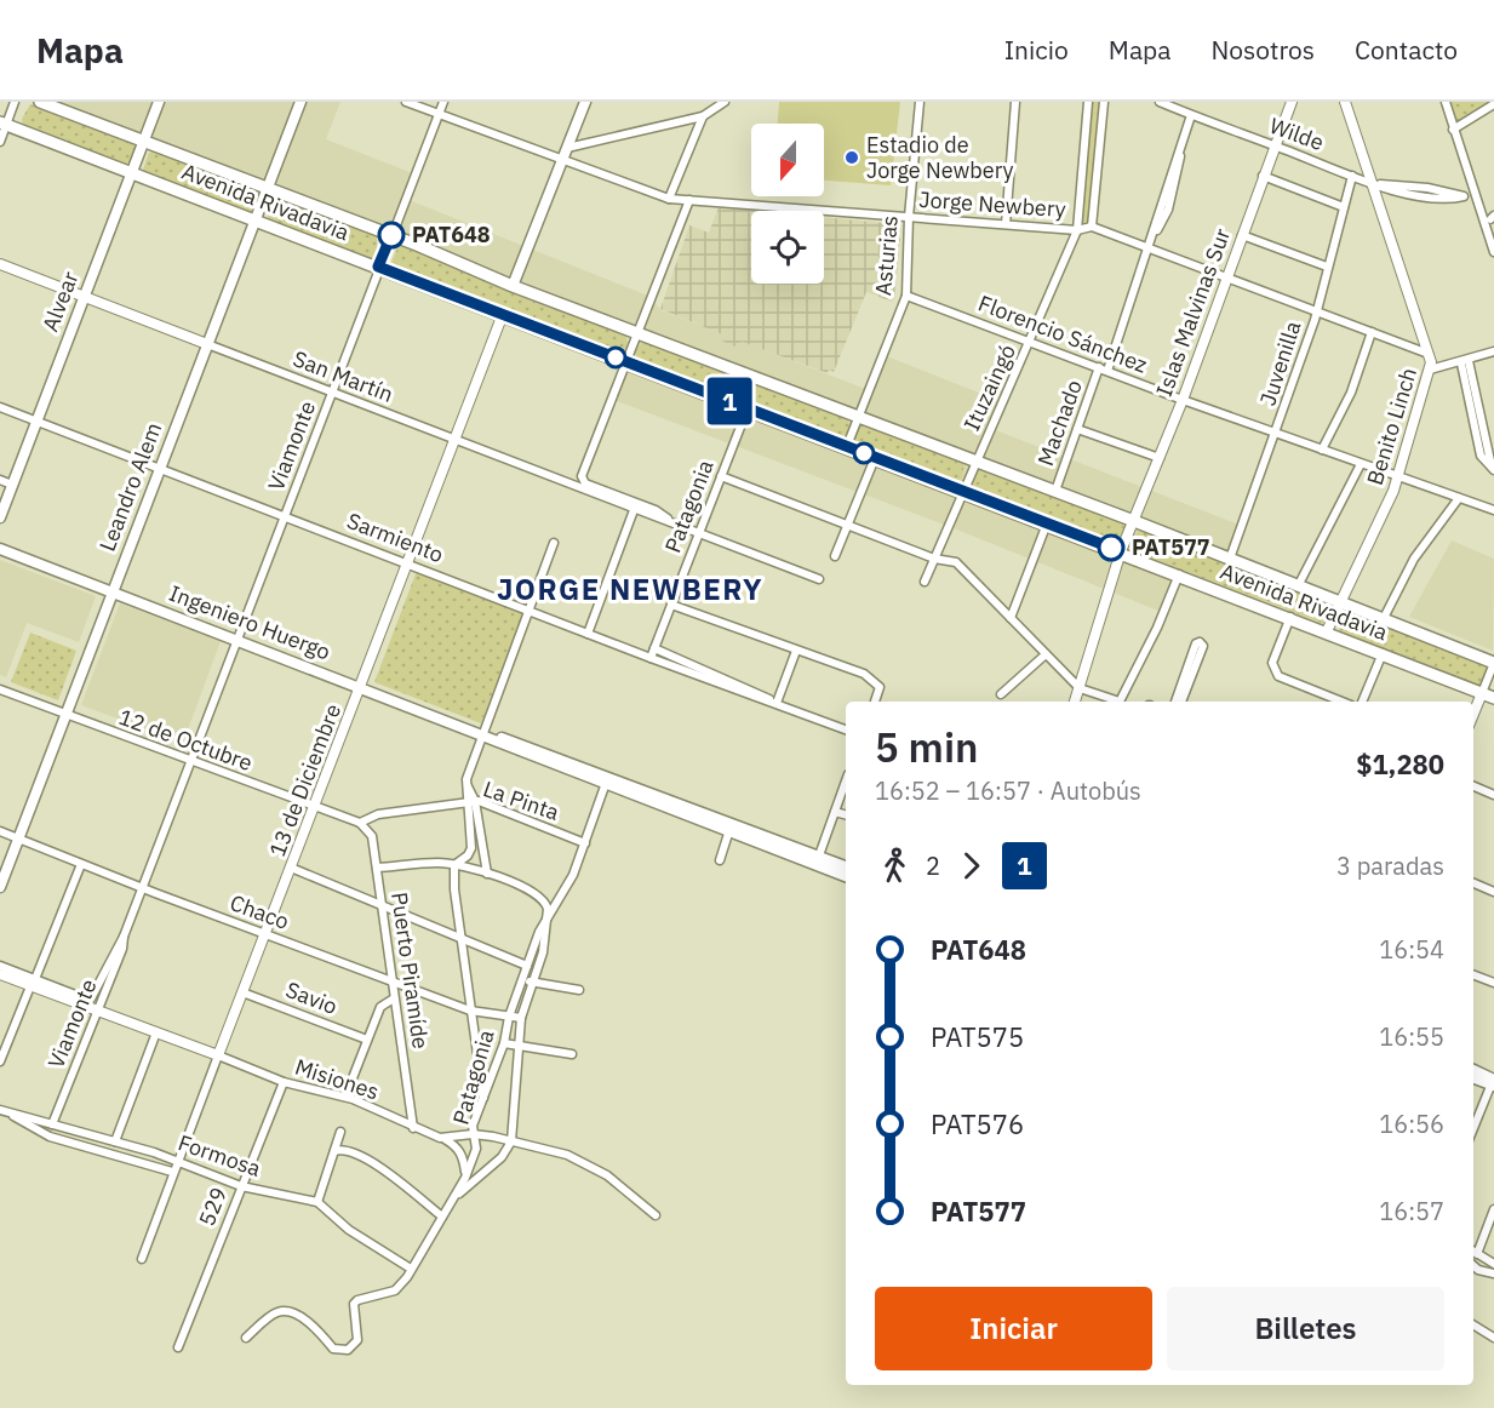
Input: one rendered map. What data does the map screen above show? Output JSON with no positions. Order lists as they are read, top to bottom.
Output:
{
  "streets": {
    "main road": [
      "Avenida Rivadavia",
      "Alvear",
      "Leandro Alem",
      "Ingeniero Huergo"
    ],
    "street": [
      "Wilde",
      "Jorge Newbery",
      "Asturias",
      "Islas Malvinas Sur",
      "Florencio Sánchez",
      "Juvenilla",
      "San Martín",
      "Ituzaingó",
      "Machado",
      "Benito Linch",
      "Viamonte",
      "Patagonia",
      "Sarmiento",
      "12 de Octubre",
      "13 de Diciembre",
      "La Pinta",
      "Chaco",
      "Puerto Piramíde",
      "Savio",
      "Misiones",
      "Formosa",
      "529"
    ]
  },
  "crossings": [
    ["Wilde", "Islas Malvinas Sur"],
    ["Wilde", "Juvenilla"],
    ["Wilde", "Machado"],
    ["Wilde", "Benito Linch"],
    ["Avenida Rivadavia", "Asturias"],
    ["Avenida Rivadavia", "Alvear"],
    ["Avenida Rivadavia", "Islas Malvinas Sur"],
    ["Avenida Rivadavia", "Juvenilla"],
    ["Avenida Rivadavia", "San Martín"],
    ["Avenida Rivadavia", "Ituzaingó"],
    ["Avenida Rivadavia", "Machado"],
    ["Avenida Rivadavia", "Benito Linch"],
    ["Avenida Rivadavia", "Viamonte"],
    ["Avenida Rivadavia", "Leandro Alem"],
    ["Avenida Rivadavia", "Patagonia"],
    ["Avenida Rivadavia", "13 de Diciembre"],
    ["Jorge Newbery", "Asturias"],
    ["Jorge Newbery", "Ituzaingó"],
    ["Jorge Newbery", "Viamonte"],
    ["Asturias", "Florencio Sánchez"],
    ["Alvear", "San Martín"],
    ["Alvear", "Sarmiento"],
    ["Islas Malvinas Sur", "Florencio Sánchez"],
    ["Florencio Sánchez", "Juvenilla"],
    ["Florencio Sánchez", "Ituzaingó"],
    ["Florencio Sánchez", "Machado"],
    ["Florencio Sánchez", "Benito Linch"],
    ["San Martín", "Viamonte"],
    ["San Martín", "Leandro Alem"],
    ["San Martín", "Patagonia"],
    ["San Martín", "13 de Diciembre"],
    ["Viamonte", "Sarmiento"],
    ["Viamonte", "Ingeniero Huergo"],
    ["Viamonte", "12 de Octubre"],
    ["Viamonte", "Chaco"],
    ["Viamonte", "Misiones"],
    ["Viamonte", "Formosa"],
    ["Leandro Alem", "Sarmiento"],
    ["Leandro Alem", "Ingeniero Huergo"],
    ["Leandro Alem", "12 de Octubre"],
    ["Leandro Alem", "Chaco"],
    ["Patagonia", "Sarmiento"],
    ["Patagonia", "Ingeniero Huergo"],
    ["Patagonia", "La Pinta"],
    ["Patagonia", "Chaco"],
    ["Patagonia", "Misiones"],
    ["Patagonia", "Formosa"],
    ["Sarmiento", "13 de Diciembre"],
    ["Ingeniero Huergo", "13 de Diciembre"],
    ["12 de Octubre", "13 de Diciembre"],
    ["12 de Octubre", "La Pinta"],
    ["12 de Octubre", "Puerto Piramíde"],
    ["13 de Diciembre", "Chaco"],
    ["13 de Diciembre", "Savio"],
    ["13 de Diciembre", "Misiones"],
    ["13 de Diciembre", "Formosa"],
    ["La Pinta", "Puerto Piramíde"],
    ["Chaco", "Puerto Piramíde"],
    ["Puerto Piramíde", "Misiones"],
    ["Misiones", "529"],
    ["Formosa", "529"]
  ],
  "districts": ["JORGE NEWBERY"],
  "places": ["Estadio de Jorge Newbery", "PAT648", "PAT577"],
  "lines": ["bus line 1"],
  "north": "bottom",
  "page": {
    "header": "Mapa",
    "nav": [
      "Inicio",
      "Mapa",
      "Nosotros",
      "Contacto"
    ],
    "on_map": "1",
    "heading": ["5 min", "16:52 – 16:57 · Autobús", "$1,280"],
    "legs": ["2", "1", "3 paradas"],
    "list": [
      {
        "name": "PAT648",
        "value": "16:54"
      },
      {
        "name": "PAT575",
        "value": "16:55"
      },
      {
        "name": "PAT576",
        "value": "16:56"
      },
      {
        "name": "PAT577",
        "value": "16:57"
      }
    ],
    "buttons": ["Iniciar", "Billetes"]
  }
}
